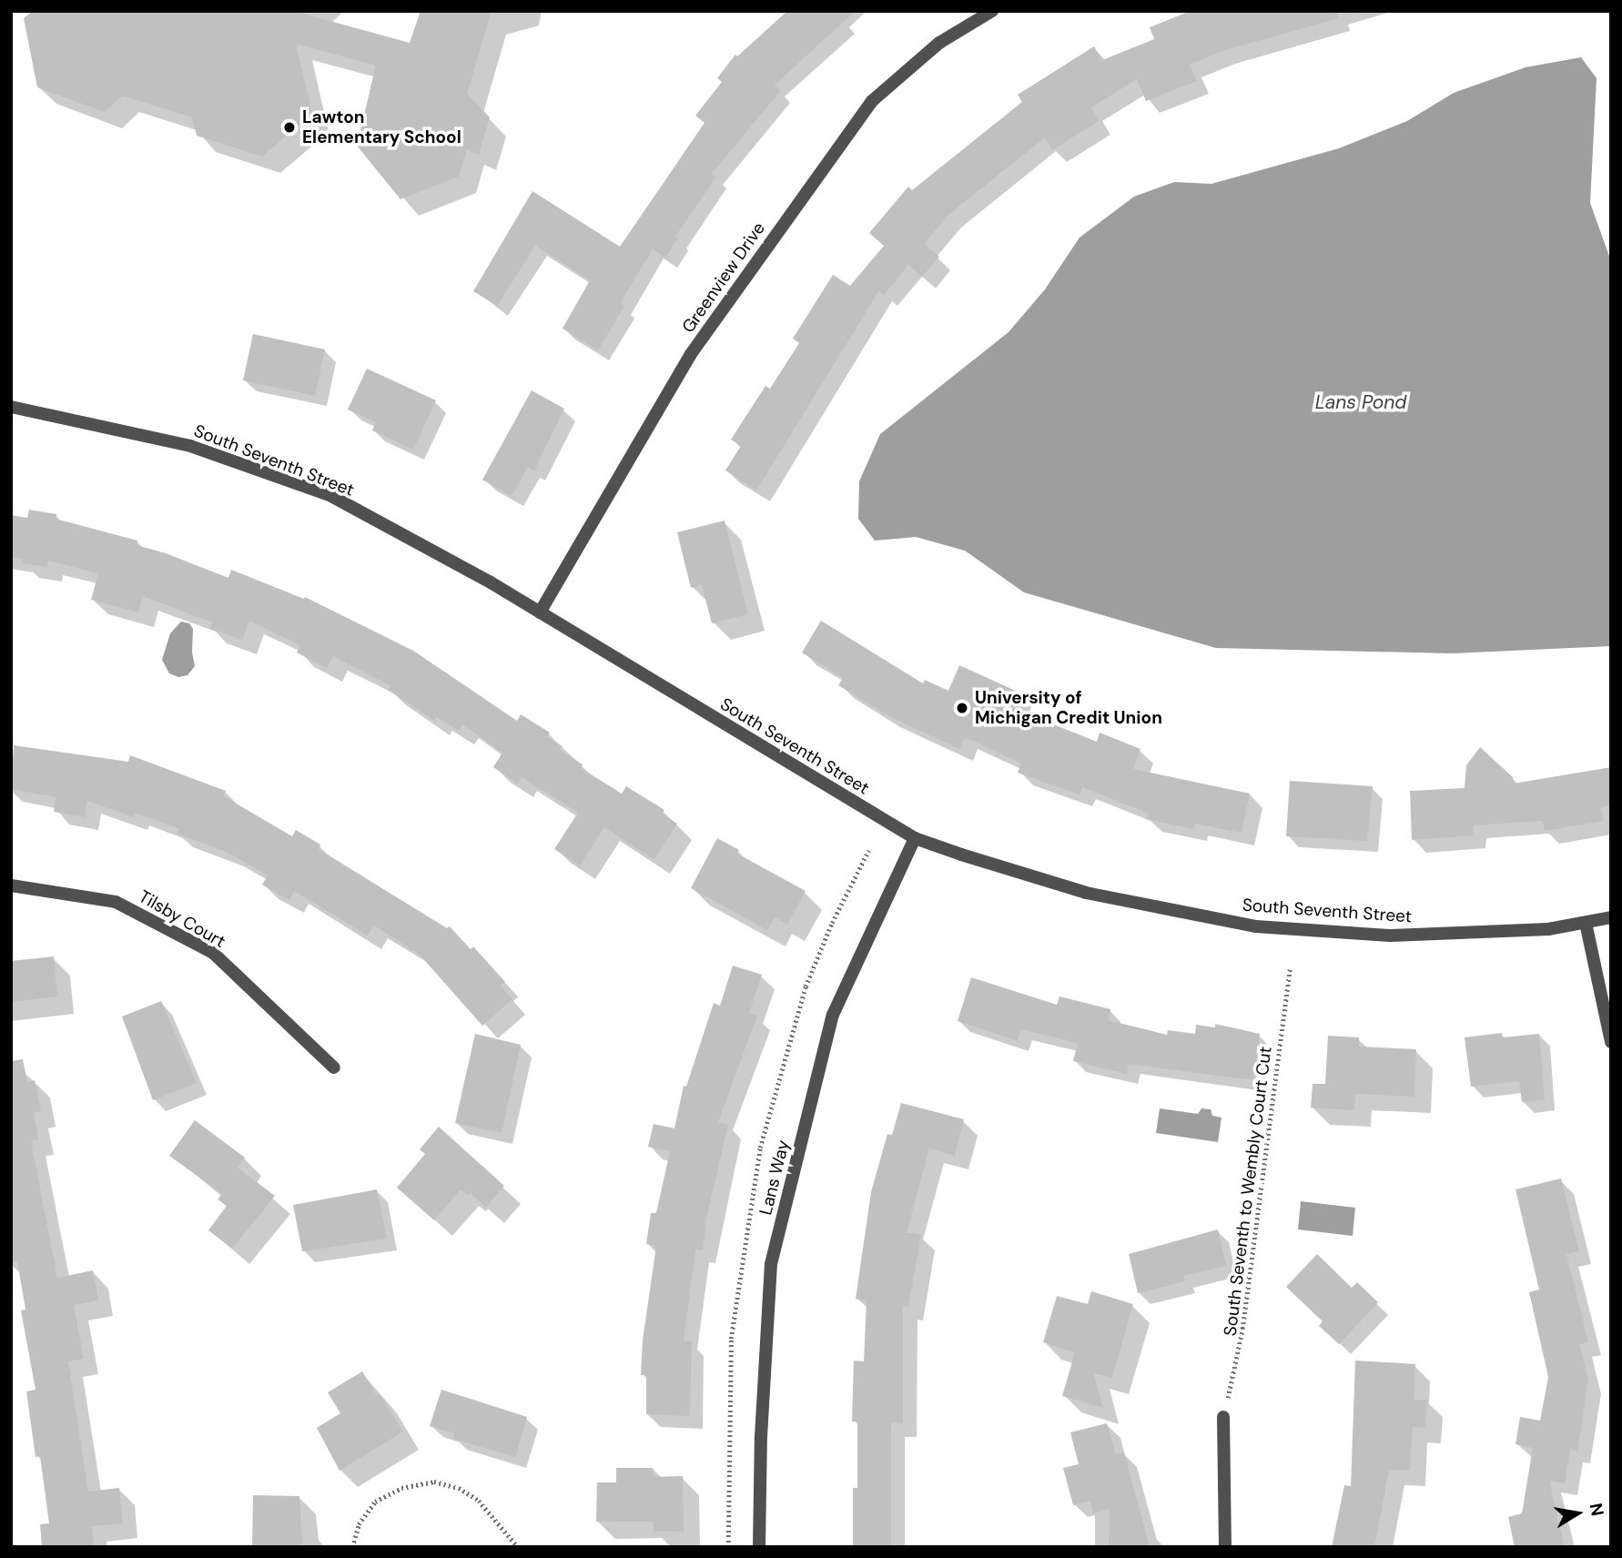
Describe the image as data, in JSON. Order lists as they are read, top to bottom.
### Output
{
  "streets": {
    "street": [
      "Greenview Drive",
      "South Seventh Street",
      "Tilsby Court",
      "Lans Way"
    ],
    "path": ["South Seventh to Wembly Court Cut"]
  },
  "crossings": [
    ["Greenview Drive", "South Seventh Street"],
    ["South Seventh Street", "Lans Way"]
  ],
  "water": ["Lans Pond"],
  "places": ["Lawton Elementary School", "University of Michigan Credit Union"],
  "north": "right"
}
